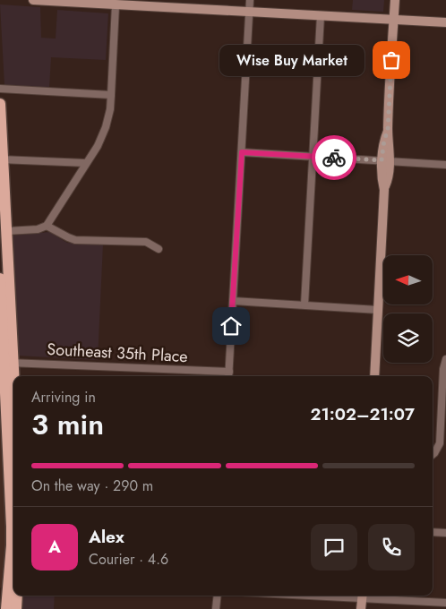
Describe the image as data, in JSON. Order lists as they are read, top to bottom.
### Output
{
  "streets": {
    "street": ["Southeast 35th Place"]
  },
  "places": ["Wise Buy Market"],
  "north": "left",
  "page": {
    "bubble": "Wise Buy Market",
    "heading": ["3 min", "Arriving in", "21:02–21:07"],
    "panel": ["Alex", "Courier · 4.6"],
    "bar": "On the way · 290 m",
    "round": "A"
  }
}
